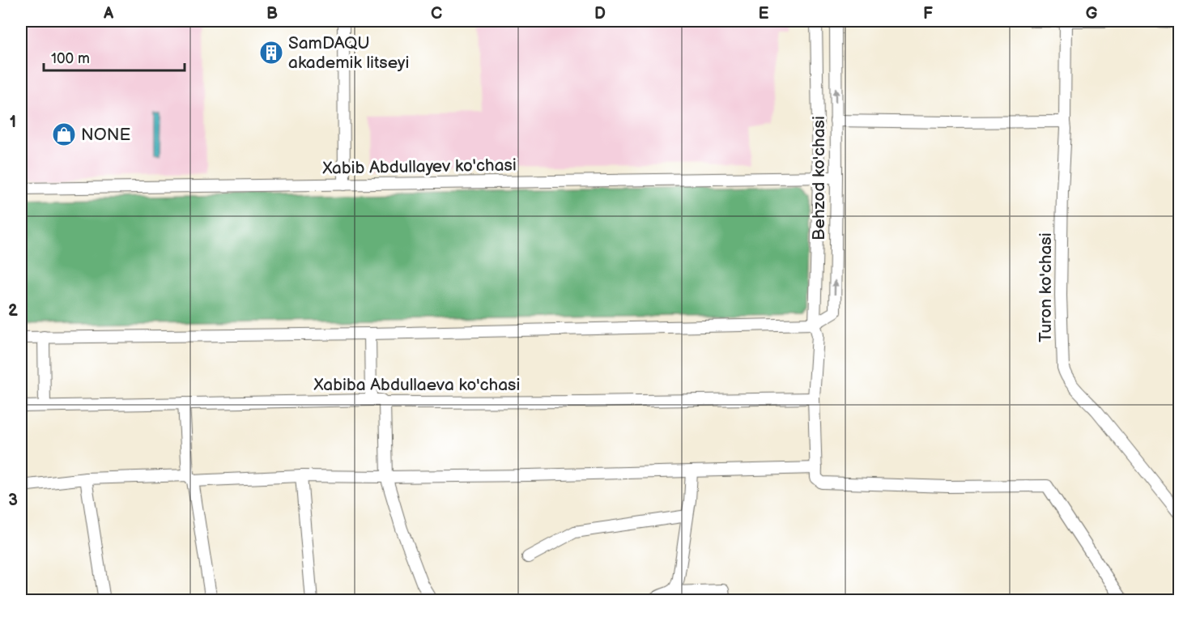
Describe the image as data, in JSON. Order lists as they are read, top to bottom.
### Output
{
  "streets": {
    "street": [
      "Xabib Abdullayev ko'chasi",
      "Behzod ko'chasi",
      "Turon ko'chasi",
      "Xabiba Abdullaeva ko'chasi"
    ]
  },
  "crossings": [
    ["Xabib Abdullayev ko'chasi", "Behzod ko'chasi"]
  ],
  "places": {
    "building": ["SamDAQU akademik litseyi"],
    "shop": ["NONE"]
  },
  "scale_bar": "100 m",
  "grid": {
    "columns": [
      "A",
      "B",
      "C",
      "D",
      "E",
      "F",
      "G"
    ],
    "rows": ["1", "2", "3"]
  }
}
